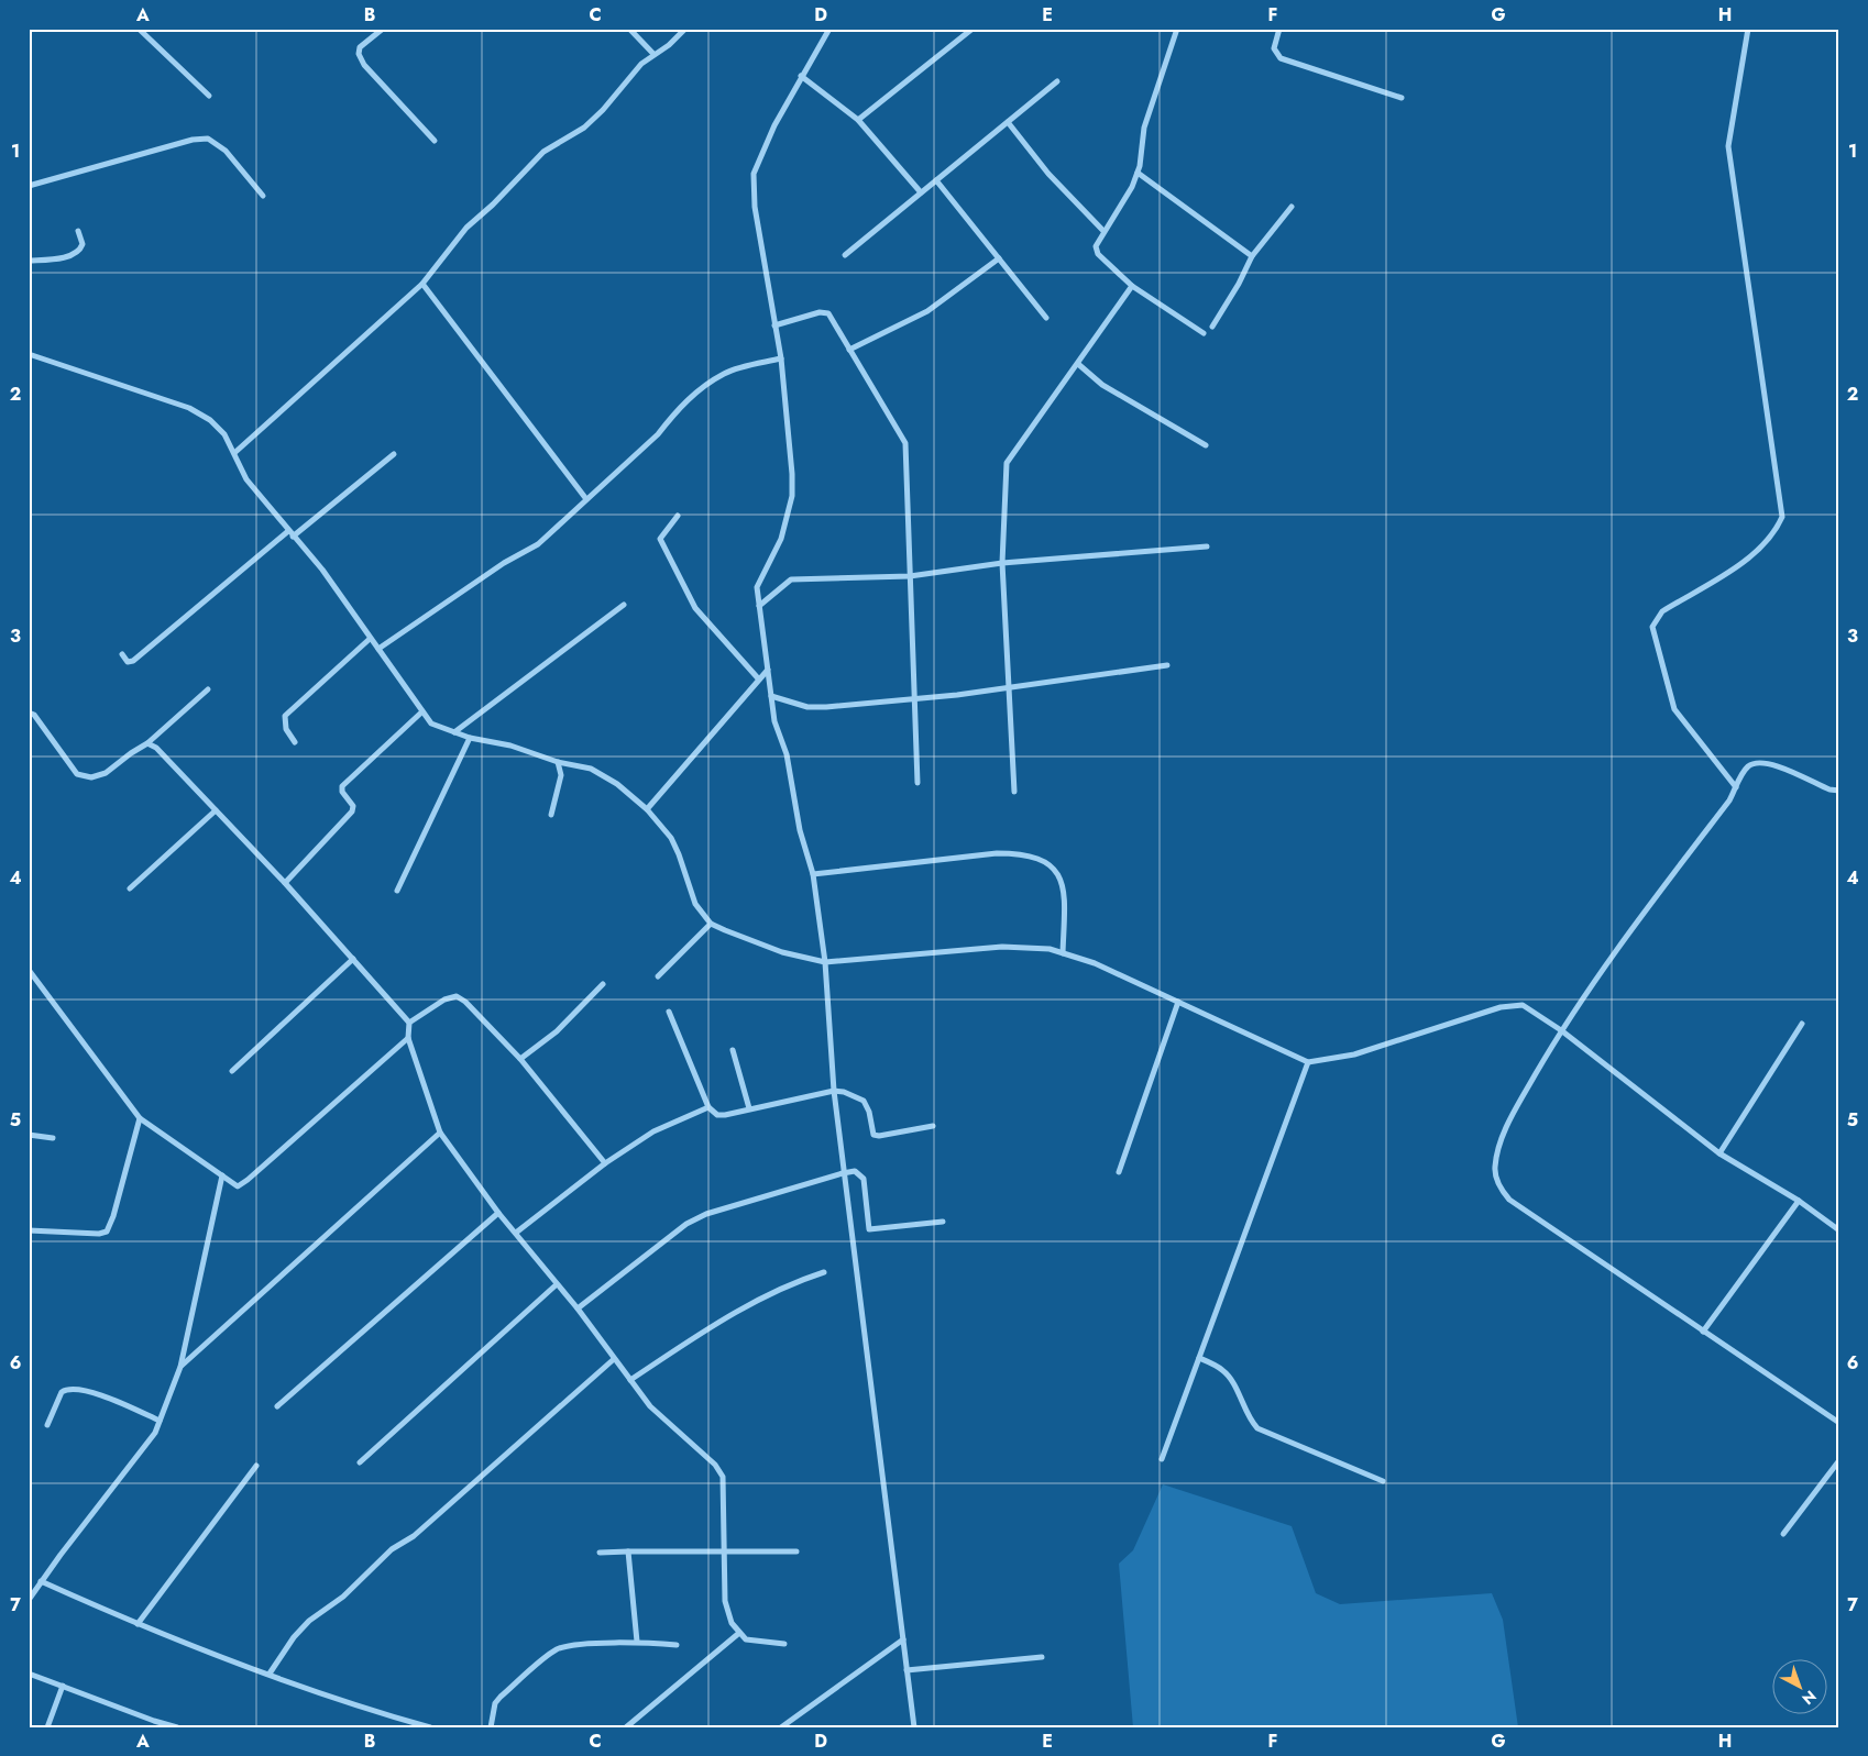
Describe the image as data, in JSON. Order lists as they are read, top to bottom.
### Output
{
  "north": "bottom right",
  "grid": {
    "columns": [
      "A",
      "B",
      "C",
      "D",
      "E",
      "F",
      "G",
      "H"
    ],
    "rows": [
      "1",
      "2",
      "3",
      "4",
      "5",
      "6",
      "7"
    ]
  }
}
